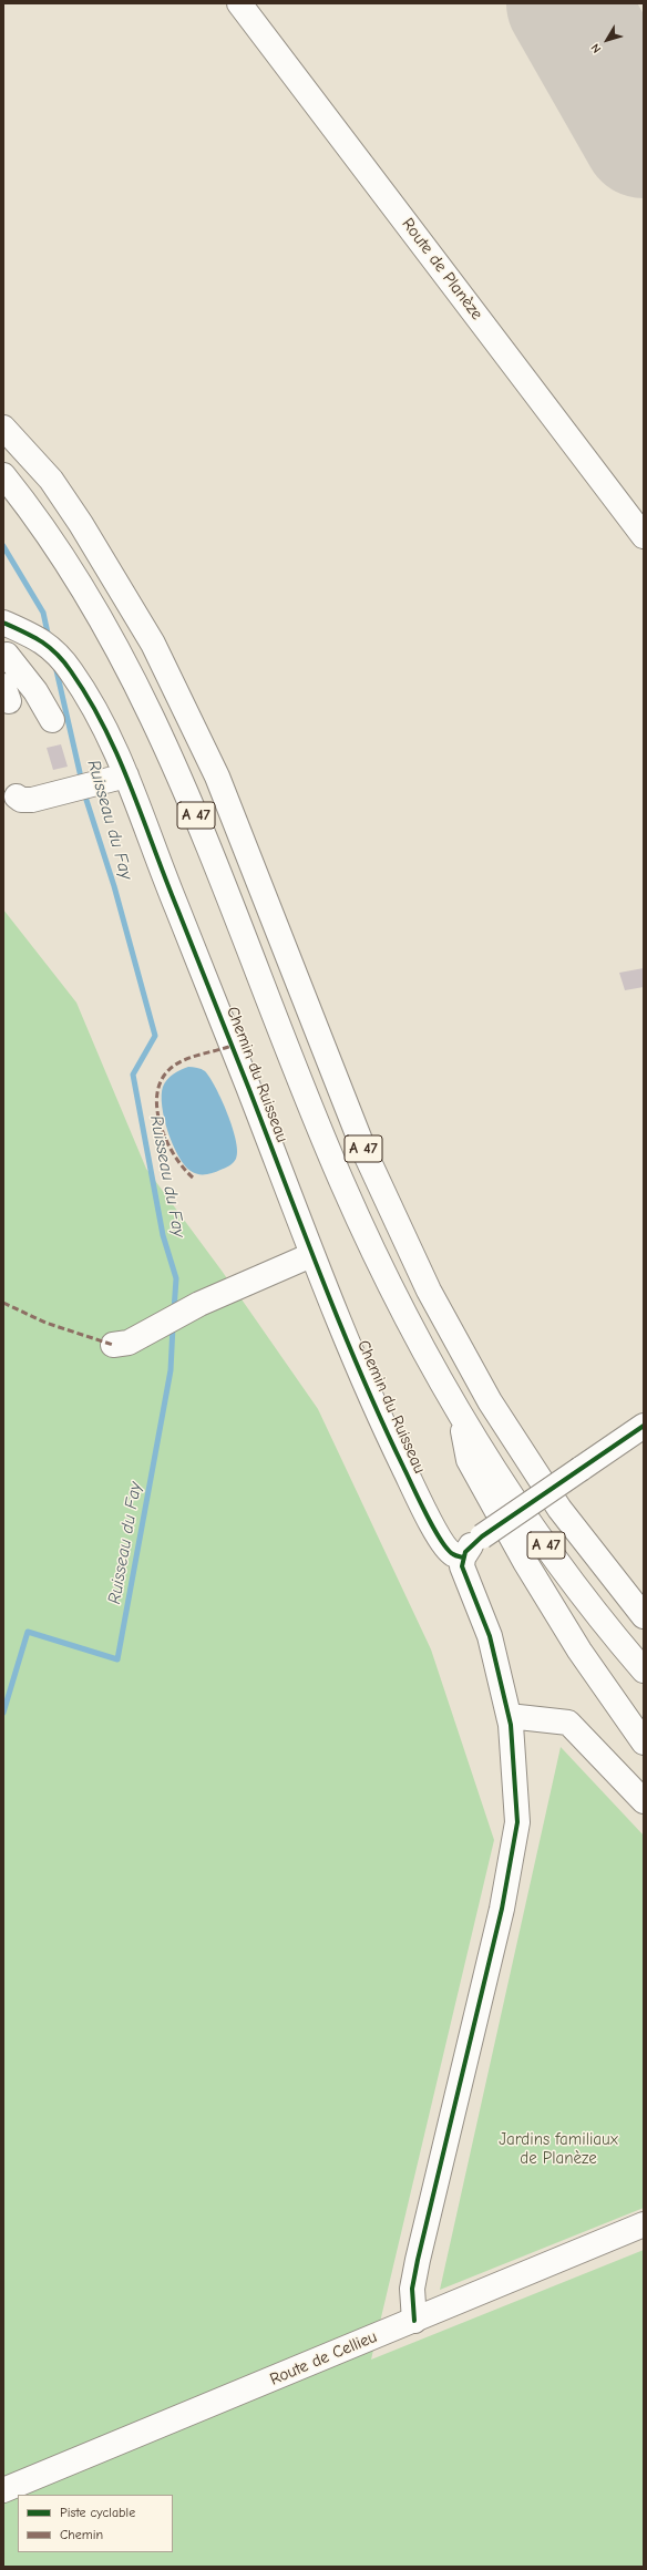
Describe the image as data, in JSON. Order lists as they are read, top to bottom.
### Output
{
  "streets": {
    "main road": [
      "Route de Planèze",
      "A 47",
      "Chemin du Ruisseau",
      "Route de Cellieu"
    ]
  },
  "water": ["Ruisseau du Fay"],
  "parks": ["Jardins familiaux de Planèze"],
  "legend": ["Piste cyclable", "Chemin"],
  "north": "bottom left"
}
